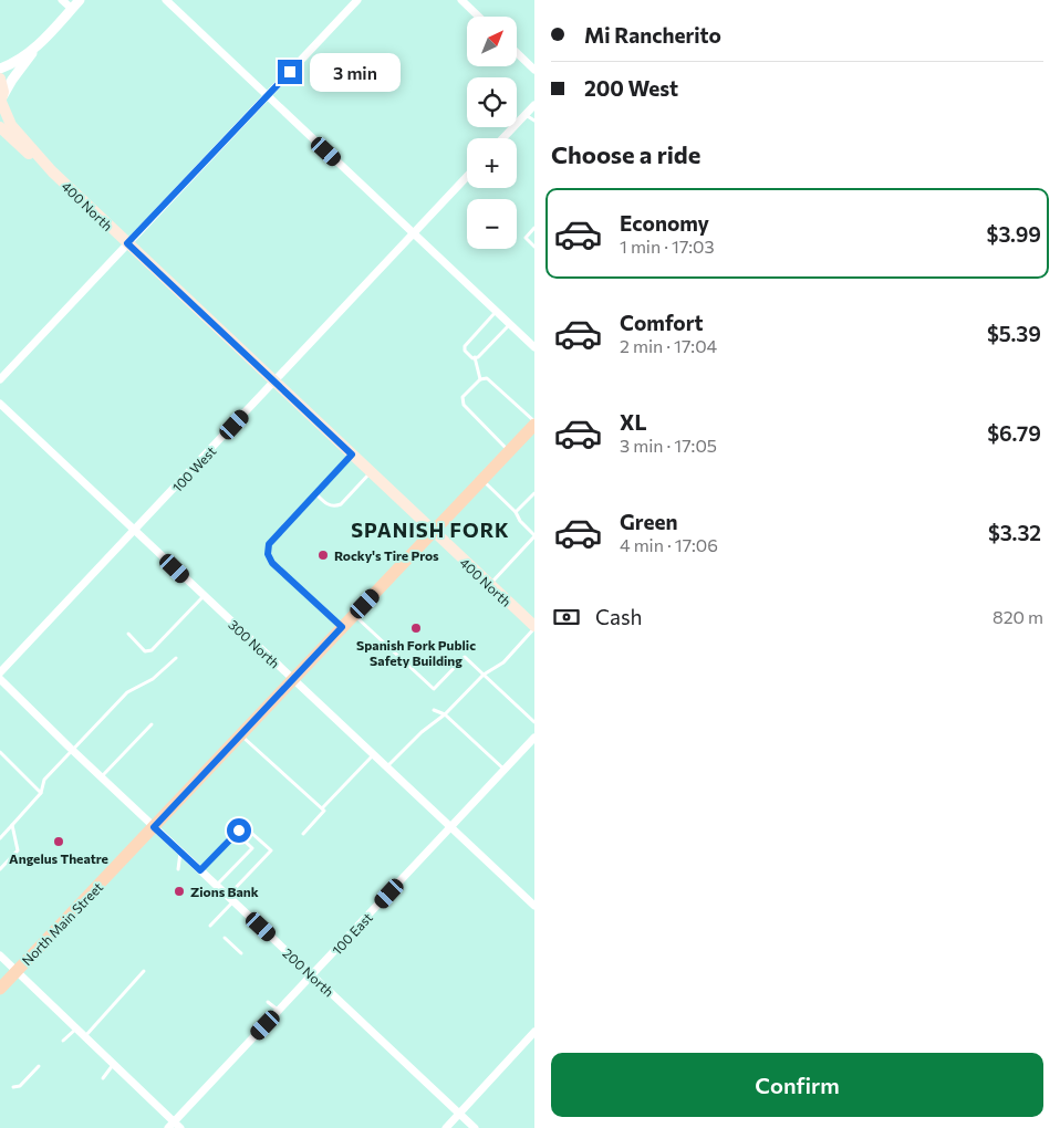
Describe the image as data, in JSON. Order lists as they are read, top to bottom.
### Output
{
  "streets": {
    "main road": ["400 North", "North Main Street"],
    "street": [
      "100 West",
      "300 North",
      "100 East",
      "200 North"
    ]
  },
  "crossings": [
    ["400 North", "100 West"],
    ["400 North", "North Main Street"],
    ["100 West", "300 North"],
    ["300 North", "North Main Street"],
    ["300 North", "100 East"],
    ["North Main Street", "200 North"],
    ["100 East", "200 North"]
  ],
  "districts": ["SPANISH FORK"],
  "places": [
    "Rocky's Tire Pros",
    "Spanish Fork Public Safety Building",
    "Angelus Theatre",
    "Zions Bank"
  ],
  "north": "top right",
  "page": {
    "banner": ["Mi Rancherito", "200 West"],
    "map_buttons": ["+", "−"],
    "bubble": "3 min",
    "heading": "Choose a ride",
    "list": [
      {
        "name": "Economy",
        "note": "1 min · 17:03",
        "value": "$3.99"
      },
      {
        "name": "Comfort",
        "note": "2 min · 17:04",
        "value": "$5.39"
      },
      {
        "name": "XL",
        "note": "3 min · 17:05",
        "value": "$6.79"
      },
      {
        "name": "Green",
        "note": "4 min · 17:06",
        "value": "$3.32"
      }
    ],
    "pay": ["Cash", "820 m"],
    "buttons": "Confirm"
  }
}
